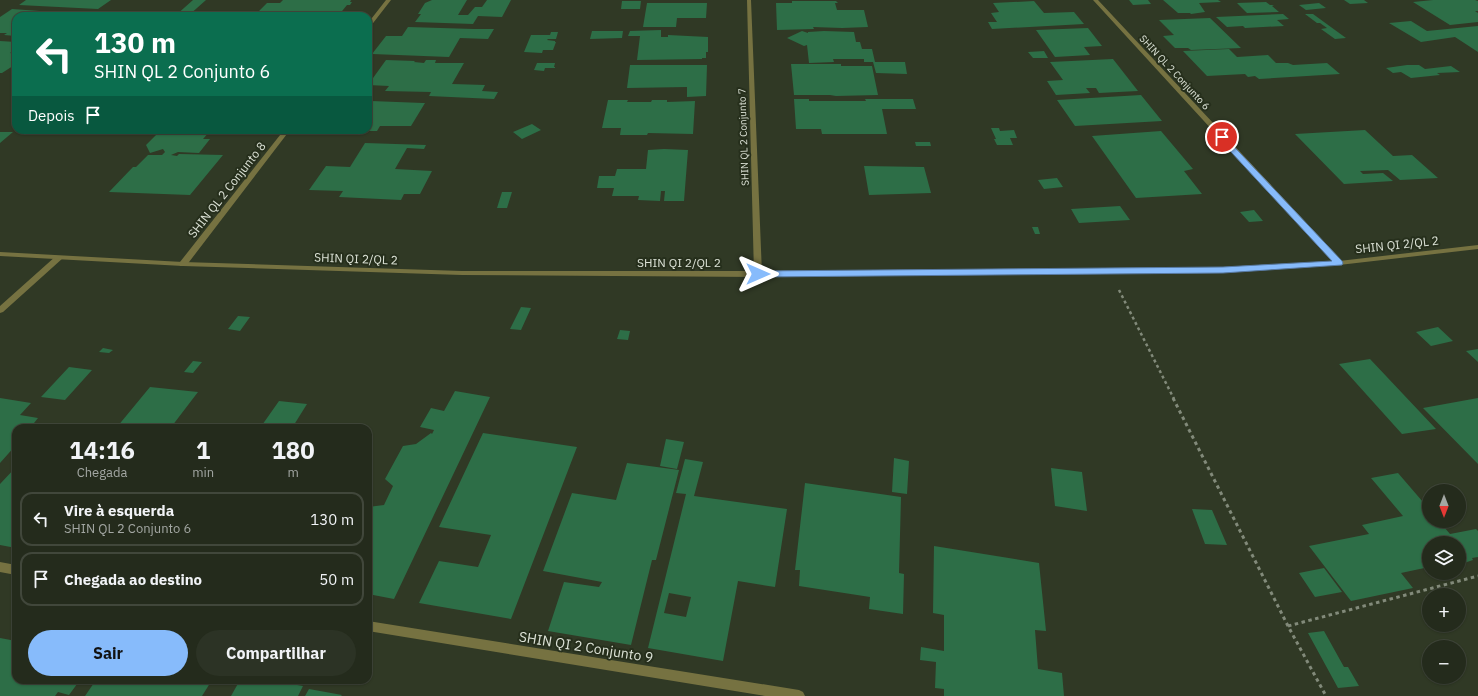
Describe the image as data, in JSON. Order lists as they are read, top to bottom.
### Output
{
  "streets": {
    "street": [
      "SHIN QL 2 Conjunto 6",
      "SHIN QL 2 Conjunto 7",
      "SHIN QL 2 Conjunto 8",
      "SHIN QI 2/QL 2",
      "SHIN QI 2 Conjunto 9"
    ]
  },
  "crossings": [
    ["SHIN QL 2 Conjunto 6", "SHIN QI 2/QL 2"],
    ["SHIN QL 2 Conjunto 7", "SHIN QI 2/QL 2"],
    ["SHIN QL 2 Conjunto 8", "SHIN QI 2/QL 2"]
  ],
  "north": "bottom",
  "page": {
    "turn": ["130 m", "SHIN QL 2 Conjunto 6"],
    "then": "Depois",
    "eta": [
      "14:16",
      "Chegada",
      "1",
      "min",
      "180",
      "m"
    ],
    "map_buttons": ["+", "−"],
    "list": [
      {
        "name": "Vire à esquerda",
        "note": "SHIN QL 2 Conjunto 6",
        "value": "130 m"
      },
      {
        "name": "Chegada ao destino",
        "value": "50 m"
      }
    ],
    "buttons": ["Sair", "Compartilhar"]
  }
}
